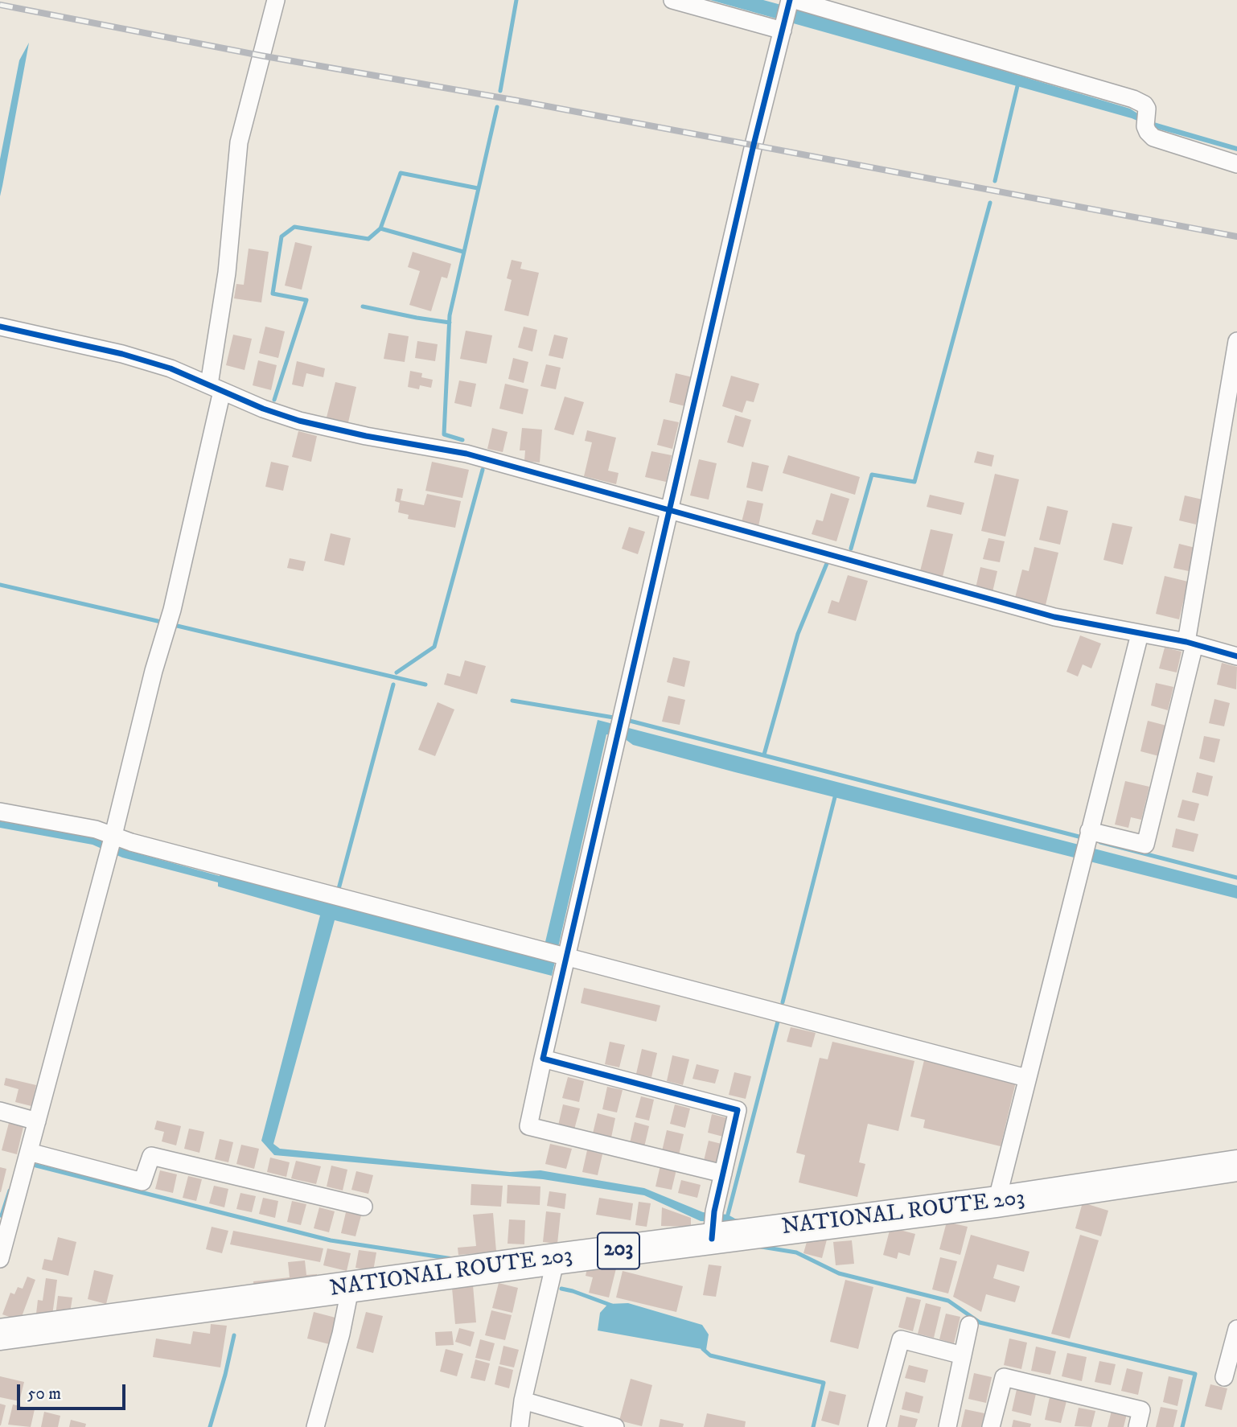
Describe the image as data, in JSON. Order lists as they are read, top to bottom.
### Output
{
  "streets": {
    "highway": ["NATIONAL ROUTE 203", "203"]
  },
  "scale_bar": "50 m"
}
